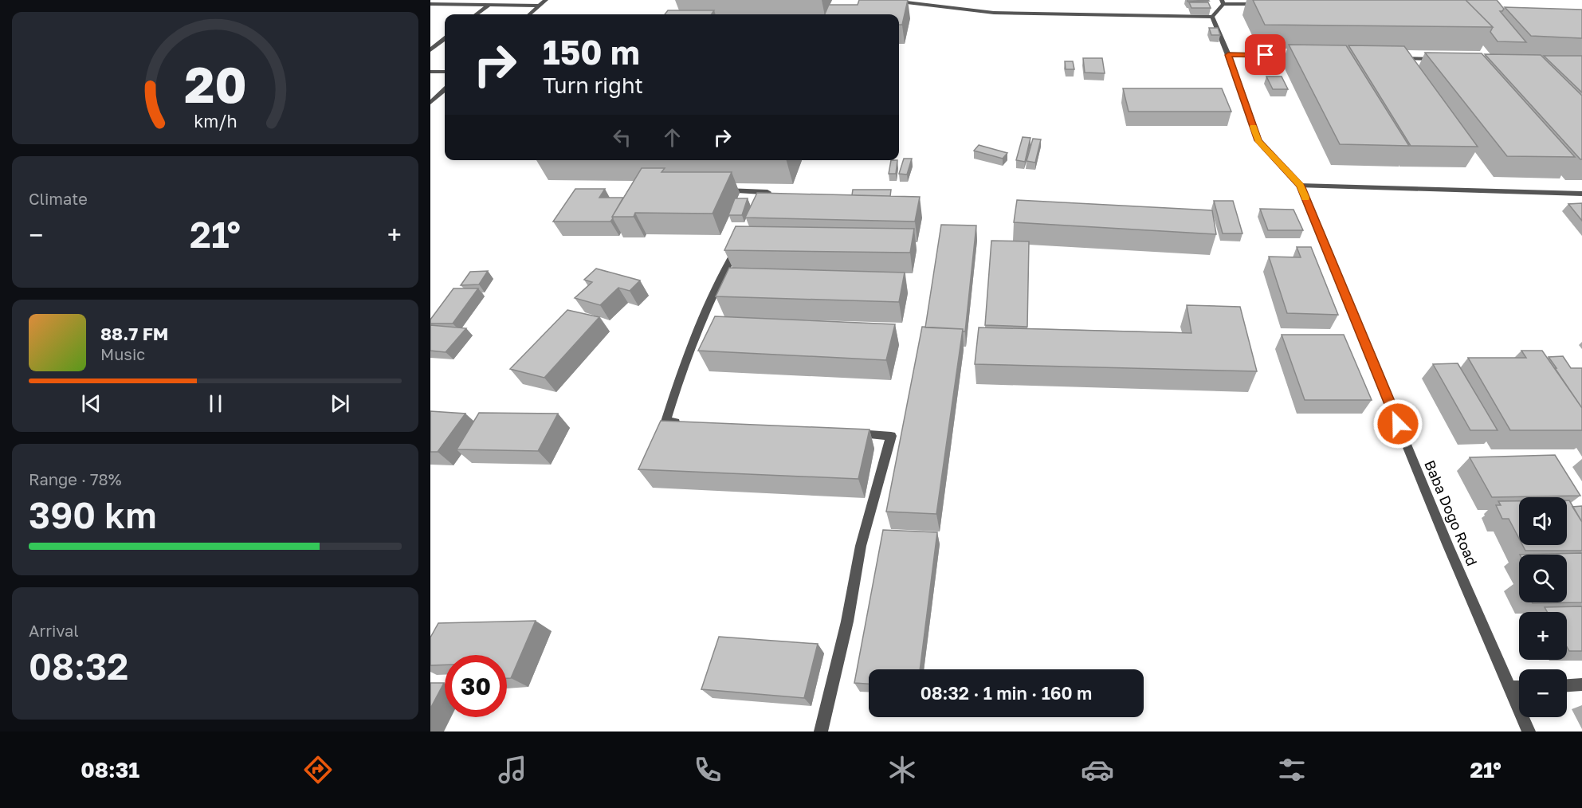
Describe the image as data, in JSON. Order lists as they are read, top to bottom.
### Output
{
  "streets": {
    "street": ["Baba Dogo Road"]
  },
  "page": {
    "turn": ["150 m", "Turn right"],
    "tile": [
      "Climate",
      ["Range · 78%", "390 km"],
      ["Arrival", "08:32"]
    ],
    "heat": ["−", "21°", "+"],
    "song": ["88.7 FM", "Music"],
    "map_buttons": ["+", "−"],
    "limit": "30",
    "trip": "08:32 · 1 min · 160 m",
    "tabs": ["08:31", "21°"],
    "gauge": ["20", "km/h"]
  }
}
